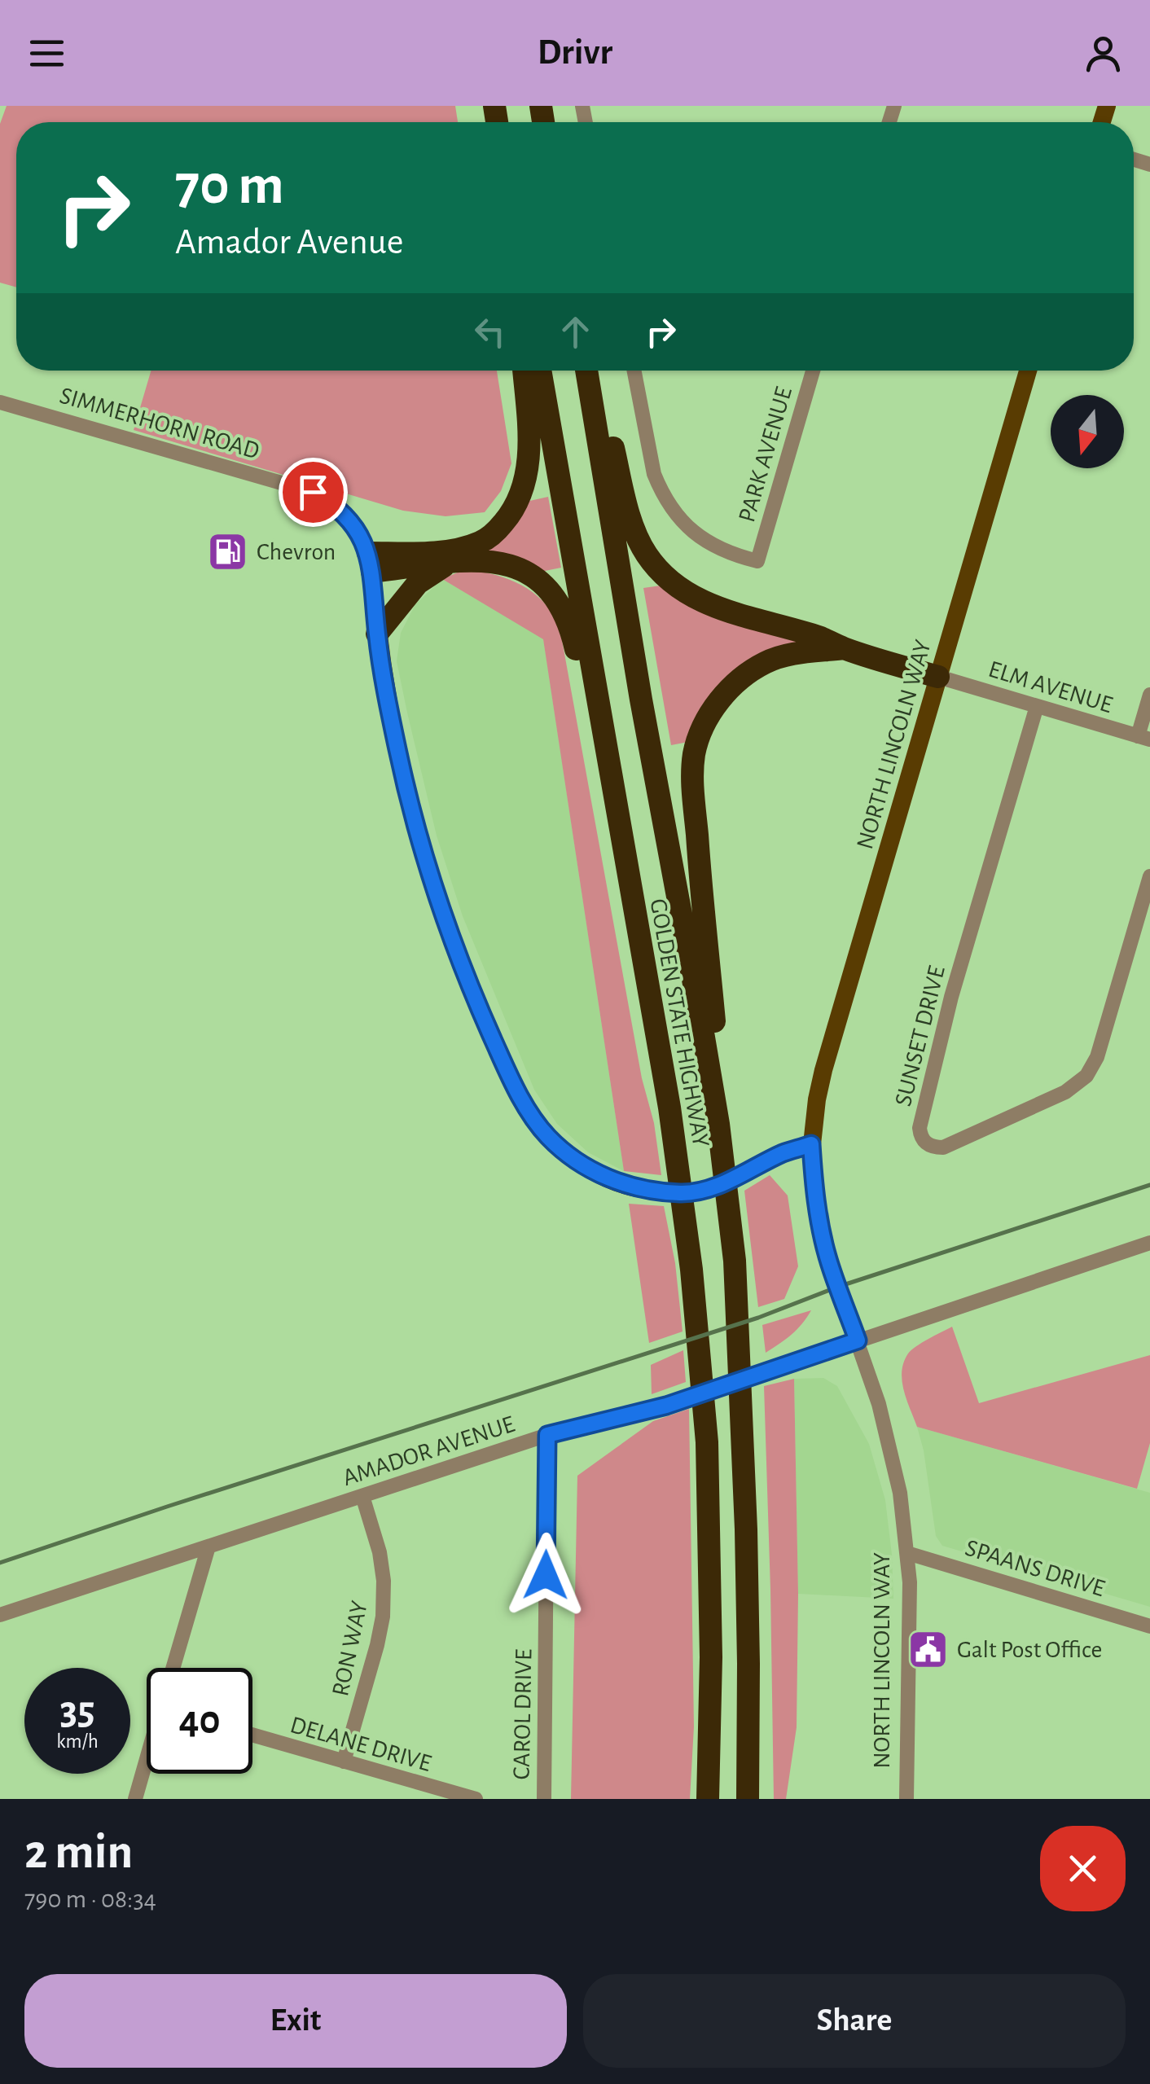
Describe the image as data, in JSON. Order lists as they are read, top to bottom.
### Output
{
  "streets": {
    "highway": ["GOLDEN STATE HIGHWAY"],
    "main road": ["SIMMERHORN ROAD", "NORTH LINCOLN WAY"],
    "street": [
      "PARK AVENUE",
      "ELM AVENUE",
      "SUNSET DRIVE",
      "AMADOR AVENUE",
      "SPAANS DRIVE",
      "RON WAY",
      "CAROL DRIVE",
      "DELANE DRIVE"
    ]
  },
  "crossings": [
    ["SIMMERHORN ROAD", "NORTH LINCOLN WAY"],
    ["ELM AVENUE", "NORTH LINCOLN WAY"],
    ["ELM AVENUE", "SUNSET DRIVE"],
    ["NORTH LINCOLN WAY", "AMADOR AVENUE"],
    ["NORTH LINCOLN WAY", "SPAANS DRIVE"],
    ["AMADOR AVENUE", "RON WAY"],
    ["AMADOR AVENUE", "CAROL DRIVE"],
    ["RON WAY", "DELANE DRIVE"]
  ],
  "places": {
    "fuel station": ["Chevron"],
    "public building": ["Galt Post Office"]
  },
  "north": "bottom",
  "page": {
    "header": "Drivr",
    "turn": ["70 m", "Amador Avenue"],
    "speed": "35 km/h",
    "limit": "40",
    "heading": ["2 min", "790 m · 08:34"],
    "buttons": ["Exit", "Share"]
  }
}
